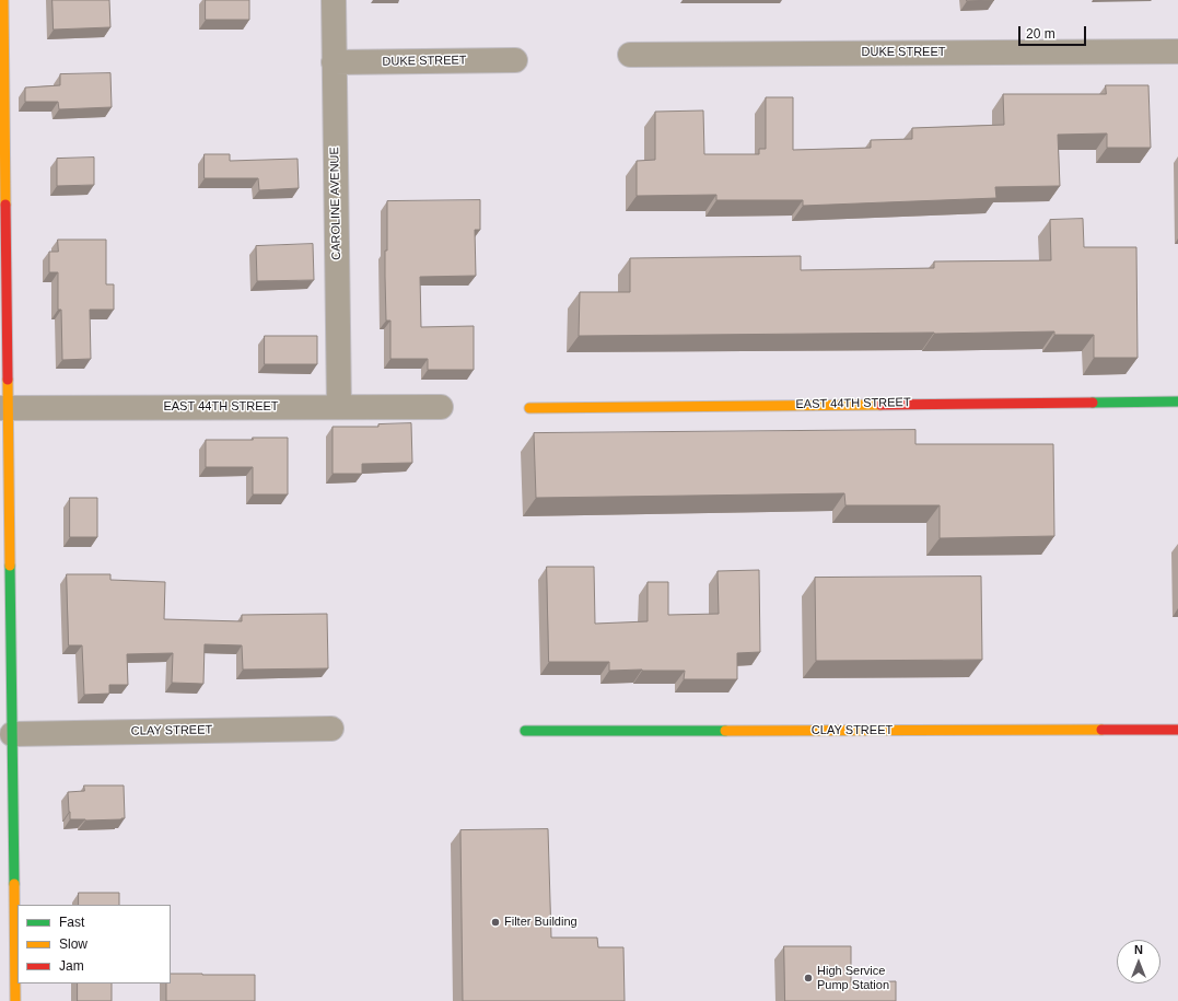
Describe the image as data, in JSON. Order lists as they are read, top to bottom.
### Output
{
  "streets": {
    "street": [
      "DUKE STREET",
      "CAROLINE AVENUE",
      "EAST 44TH STREET",
      "CLAY STREET"
    ]
  },
  "crossings": [
    ["DUKE STREET", "CAROLINE AVENUE"],
    ["CAROLINE AVENUE", "EAST 44TH STREET"]
  ],
  "places": ["Filter Building", "High Service Pump Station"],
  "legend": ["Fast", "Slow", "Jam"],
  "scale_bar": "20 m",
  "north": "top"
}
